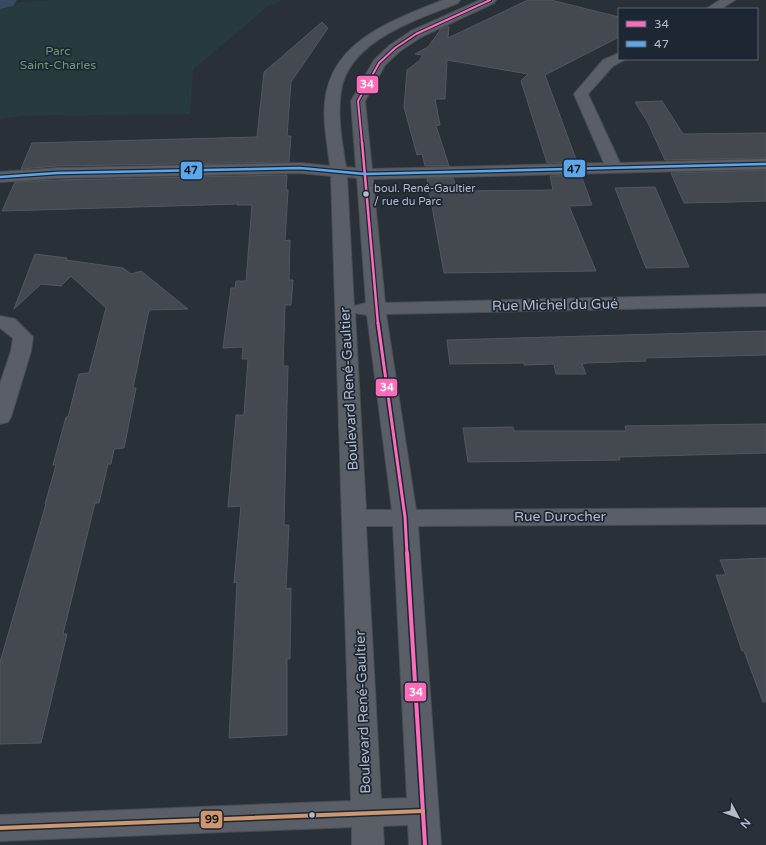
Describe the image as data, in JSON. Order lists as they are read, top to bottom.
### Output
{
  "streets": {
    "street": ["Rue Michel du Gué", "Boulevard René-Gaultier", "Rue Durocher"]
  },
  "crossings": [
    ["Rue Michel du Gué", "Boulevard René-Gaultier"],
    ["Boulevard René-Gaultier", "Rue Durocher"]
  ],
  "parks": ["Parc Saint-Charles"],
  "places": ["boul. René-Gaultier / rue du Parc"],
  "lines": ["transit line 34", "transit line 47", "transit line 99"],
  "legend": ["34", "47"],
  "north": "bottom right"
}
